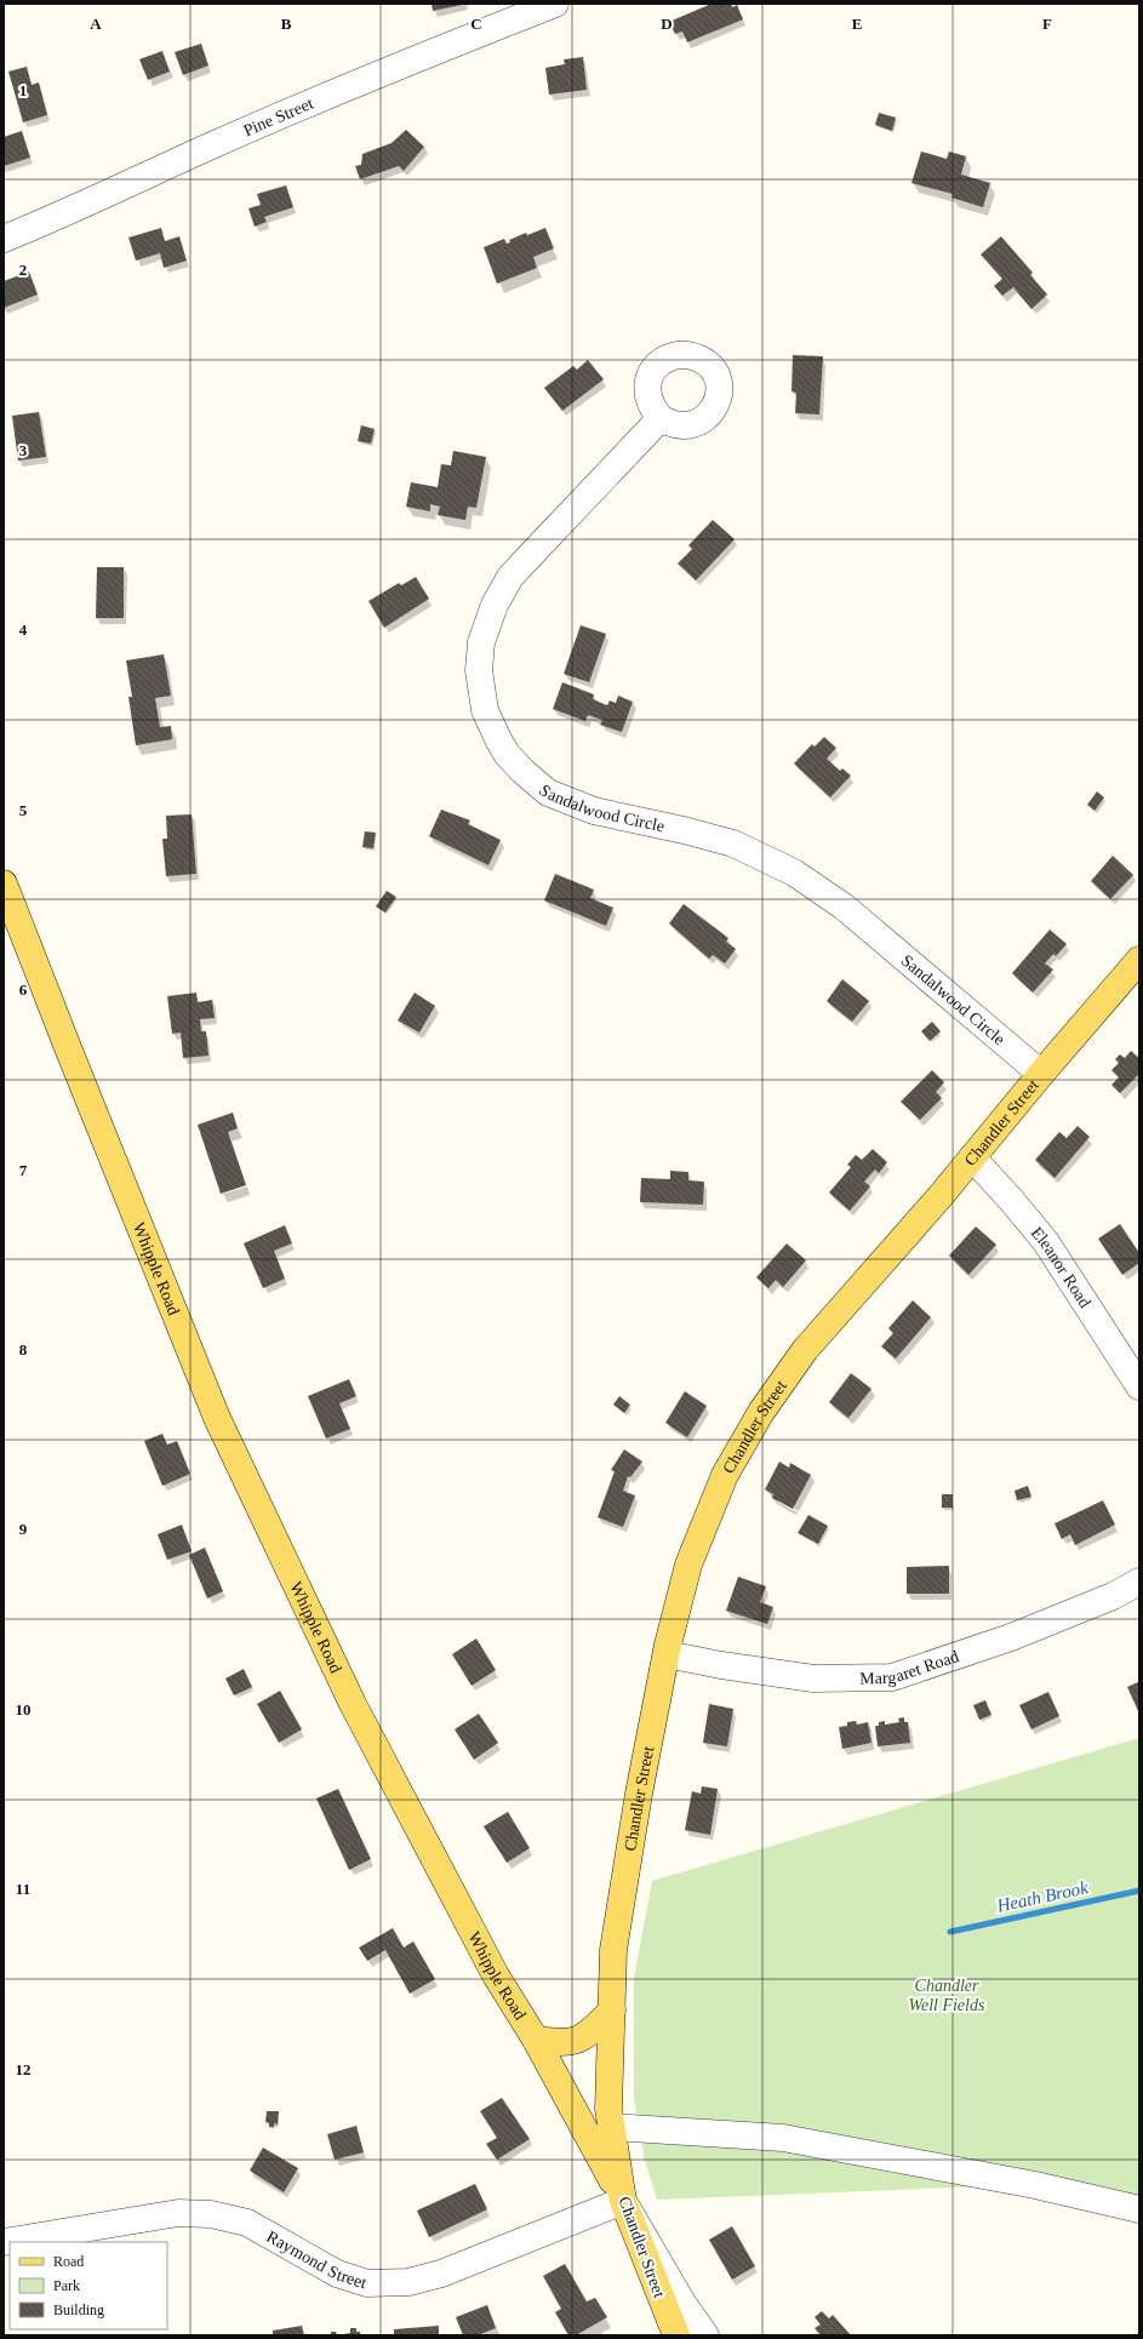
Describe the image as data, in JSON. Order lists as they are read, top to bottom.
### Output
{
  "streets": {
    "main road": ["Chandler Street", "Whipple Road"],
    "street": [
      "Pine Street",
      "Sandalwood Circle",
      "Eleanor Road",
      "Margaret Road",
      "Raymond Street"
    ]
  },
  "crossings": [
    ["Sandalwood Circle", "Chandler Street"],
    ["Chandler Street", "Eleanor Road"],
    ["Chandler Street", "Whipple Road"],
    ["Chandler Street", "Margaret Road"],
    ["Chandler Street", "Raymond Street"],
    ["Whipple Road", "Raymond Street"]
  ],
  "water": ["Heath Brook"],
  "parks": ["Chandler Well Fields"],
  "legend": ["Road", "Park", "Building"],
  "grid": {
    "columns": [
      "A",
      "B",
      "C",
      "D",
      "E",
      "F"
    ],
    "rows": [
      "1",
      "2",
      "3",
      "4",
      "5",
      "6",
      "7",
      "8",
      "9",
      "10",
      "11",
      "12"
    ]
  }
}
